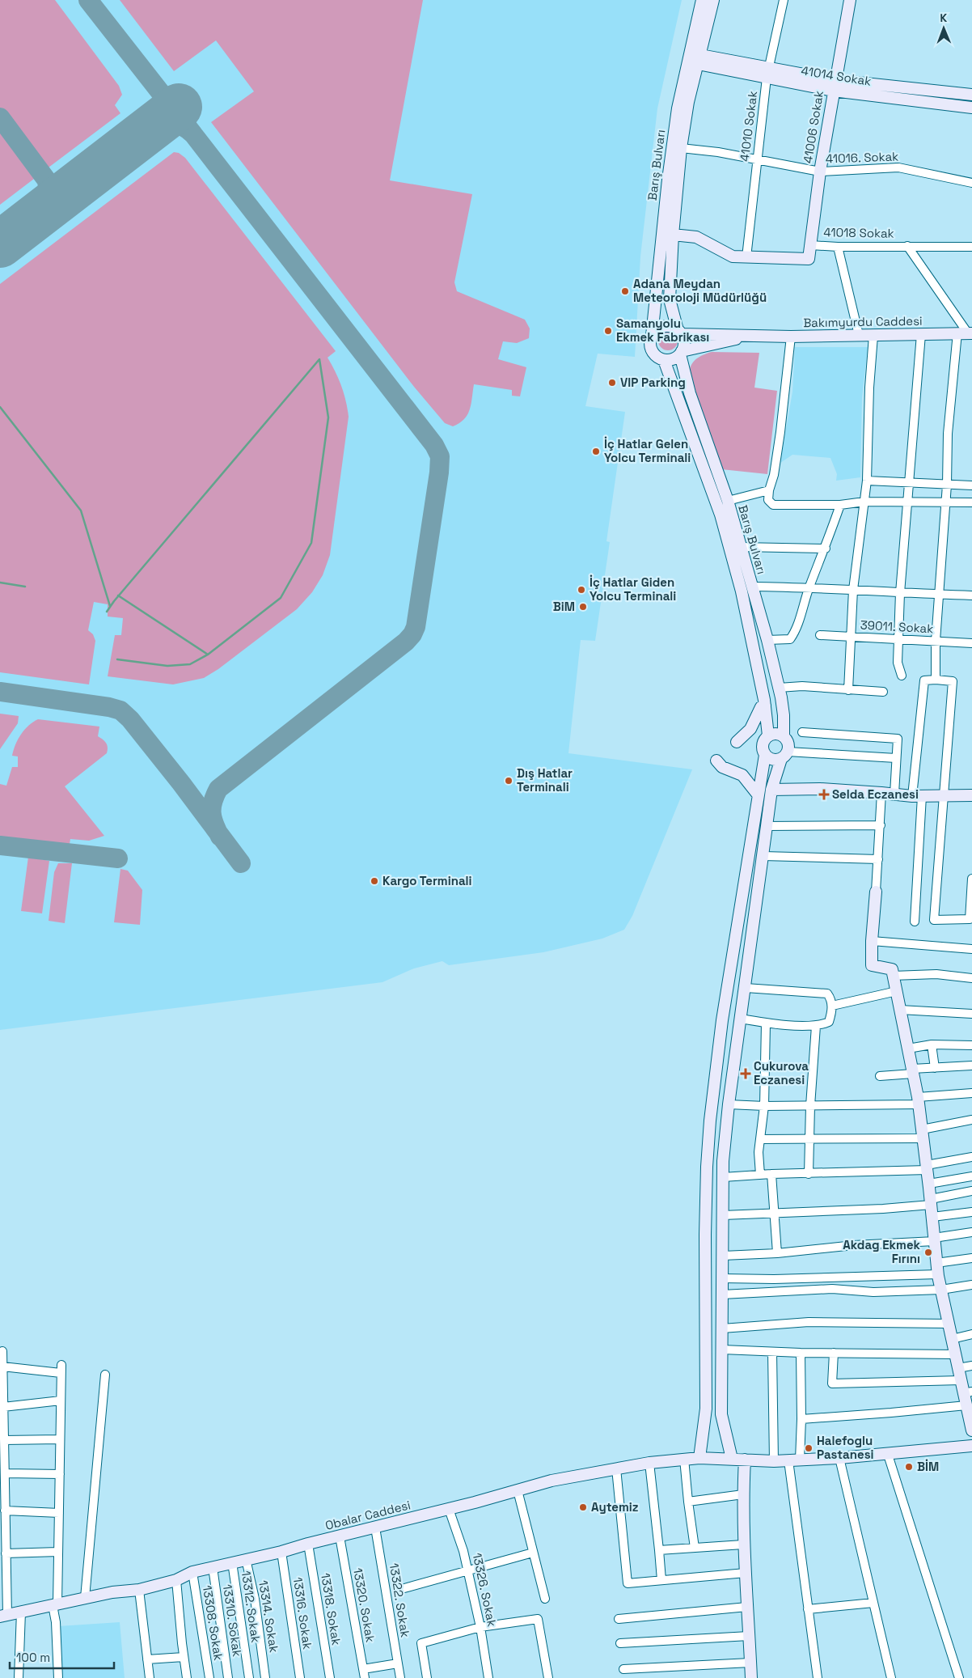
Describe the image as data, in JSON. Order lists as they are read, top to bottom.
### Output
{
  "streets": {
    "main road": [
      "41014 Sokak",
      "41006 Sokak",
      "Barış Bulvarı",
      "Bakımyurdu Caddesi",
      "Obalar Caddesi"
    ],
    "street": [
      "41010 Sokak",
      "41016. Sokak",
      "41018 Sokak",
      "39011. Sokak",
      "13326. Sokak",
      "13322. Sokak",
      "13320. Sokak",
      "13312. Sokak",
      "13318. Sokak",
      "13316. Sokak",
      "13314. Sokak",
      "13310. Sokak",
      "13308. Sokak"
    ]
  },
  "crossings": [
    ["41014 Sokak", "41010 Sokak"],
    ["41014 Sokak", "41006 Sokak"],
    ["41014 Sokak", "Barış Bulvarı"],
    ["41010 Sokak", "41006 Sokak"],
    ["41010 Sokak", "41016. Sokak"],
    ["41006 Sokak", "41016. Sokak"],
    ["41006 Sokak", "41018 Sokak"],
    ["41016. Sokak", "Barış Bulvarı"],
    ["Barış Bulvarı", "Bakımyurdu Caddesi"],
    ["Obalar Caddesi", "13326. Sokak"],
    ["Obalar Caddesi", "13322. Sokak"],
    ["Obalar Caddesi", "13320. Sokak"],
    ["Obalar Caddesi", "13312. Sokak"],
    ["Obalar Caddesi", "13318. Sokak"],
    ["Obalar Caddesi", "13316. Sokak"],
    ["Obalar Caddesi", "13314. Sokak"],
    ["Obalar Caddesi", "13310. Sokak"],
    ["Obalar Caddesi", "13308. Sokak"]
  ],
  "places": {
    "other": [
      "Adana Meydan Meteoroloji Müdürlüğü",
      "Samanyolu Ekmek Fabrikası",
      "VIP Parking",
      "İç Hatlar Gelen Yolcu Terminali",
      "İç Hatlar Giden Yolcu Terminali",
      "BiM",
      "Dış Hatlar Terminali",
      "Kargo Terminali",
      "Akdag Ekmek Fırını",
      "Halefoglu Pastanesi",
      "BİM",
      "Aytemiz"
    ],
    "health": ["Selda Eczanesi", "Cukurova Eczanesi"]
  },
  "scale_bar": "100 m",
  "north": "top"
}
